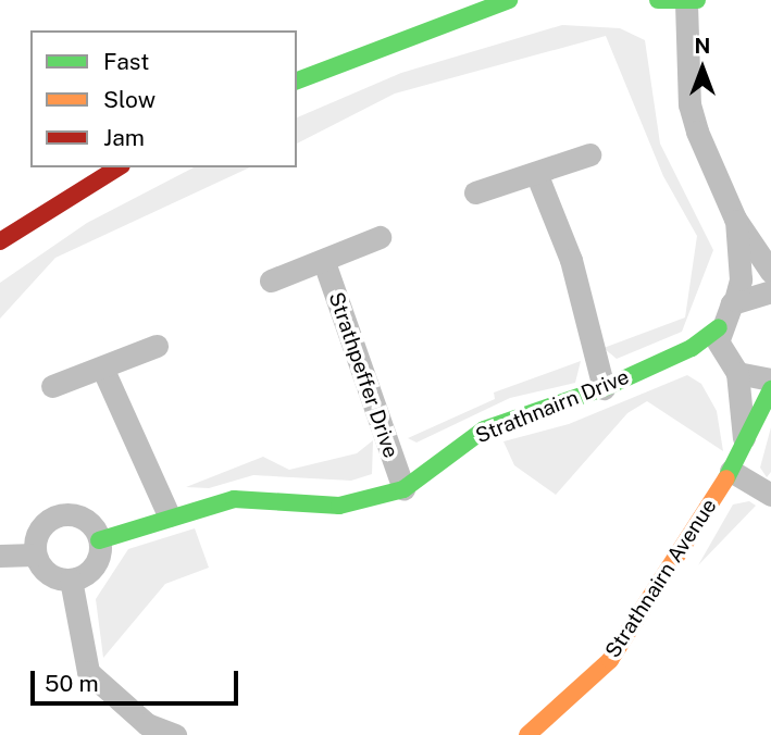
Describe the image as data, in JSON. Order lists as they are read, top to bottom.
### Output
{
  "streets": {
    "street": ["Strathpeffer Drive", "Strathnairn Drive", "Strathnairn Avenue"]
  },
  "crossings": [
    ["Strathpeffer Drive", "Strathnairn Drive"]
  ],
  "legend": ["Fast", "Slow", "Jam"],
  "scale_bar": "50 m",
  "north": "top"
}
